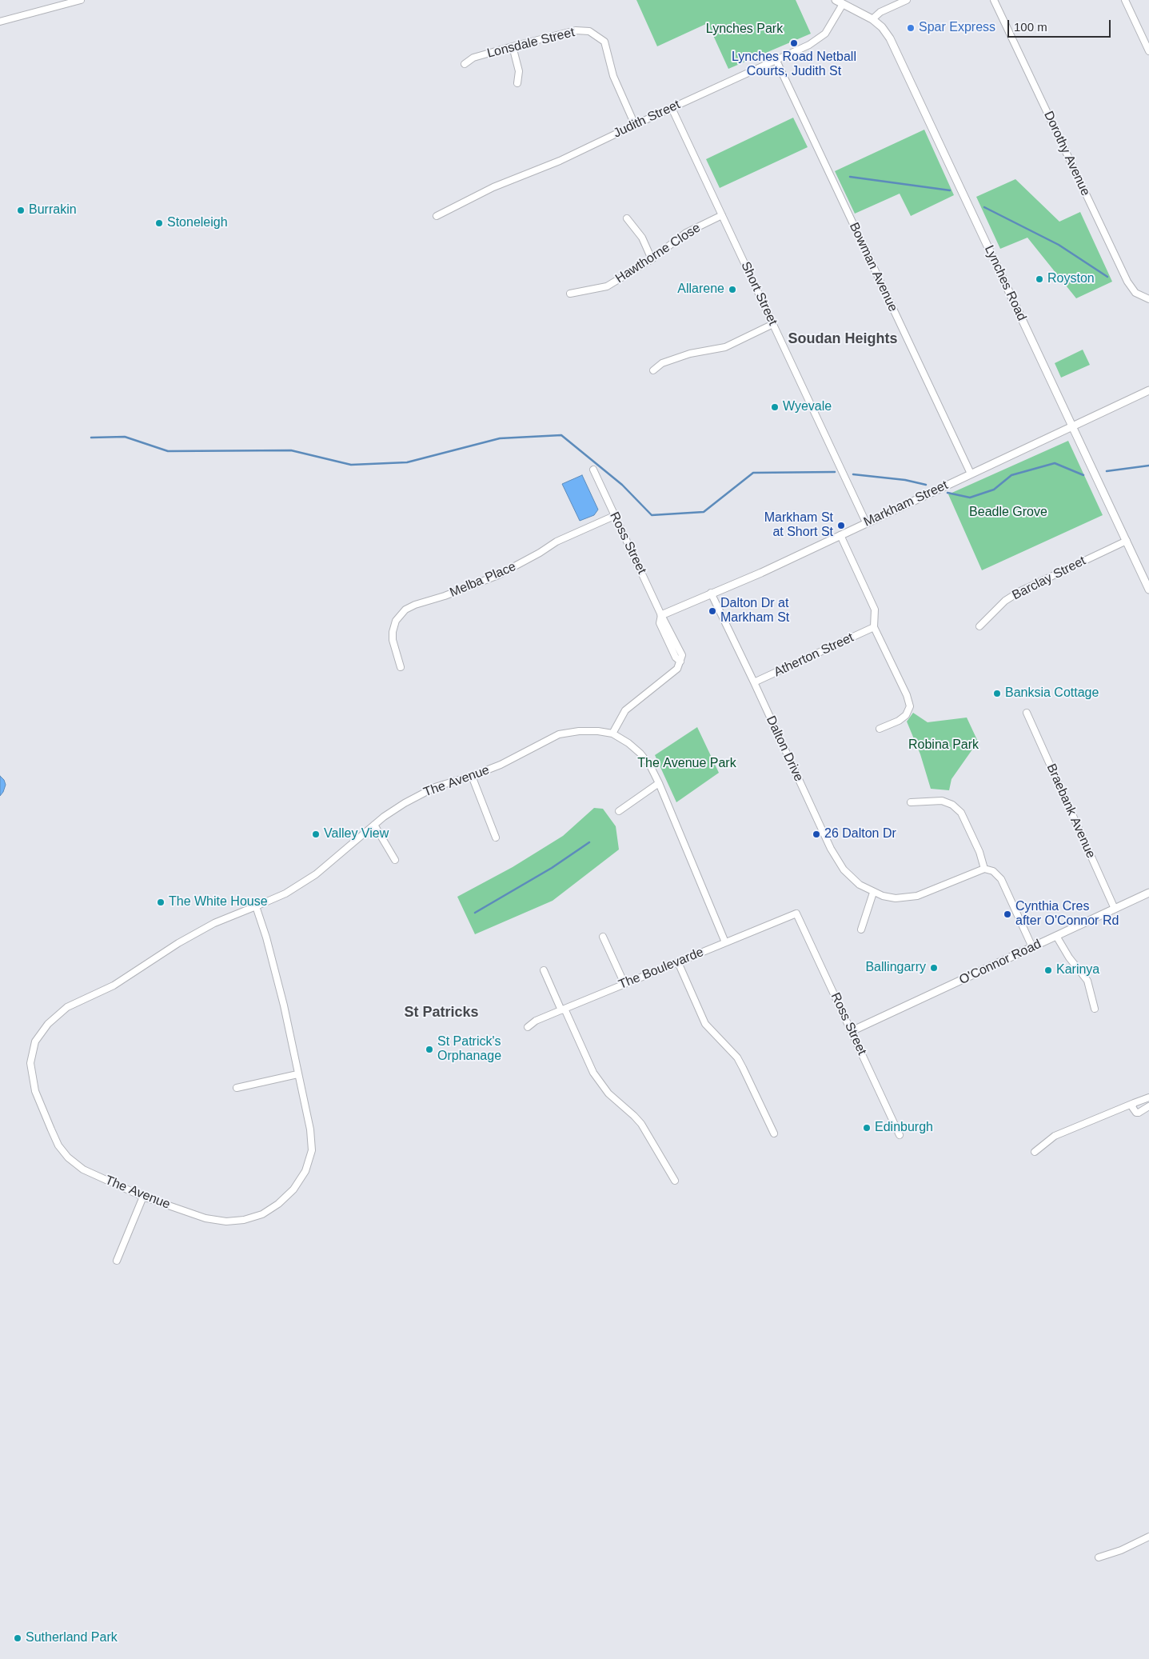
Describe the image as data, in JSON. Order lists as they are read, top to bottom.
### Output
{
  "streets": {
    "street": [
      "Lonsdale Street",
      "Judith Street",
      "Dorothy Avenue",
      "Hawthorne Close",
      "Bowman Avenue",
      "Lynches Road",
      "Short Street",
      "Markham Street",
      "Ross Street",
      "Barclay Street",
      "Melba Place",
      "Atherton Street",
      "Dalton Drive",
      "The Avenue",
      "Braebank Avenue",
      "O'Connor Road",
      "The Boulevarde"
    ]
  },
  "crossings": [
    ["Lonsdale Street", "Judith Street"],
    ["Judith Street", "Bowman Avenue"],
    ["Judith Street", "Lynches Road"],
    ["Judith Street", "Short Street"],
    ["Hawthorne Close", "Short Street"],
    ["Bowman Avenue", "Markham Street"],
    ["Lynches Road", "Markham Street"],
    ["Lynches Road", "Barclay Street"],
    ["Short Street", "Markham Street"],
    ["Markham Street", "Ross Street"],
    ["Markham Street", "Dalton Drive"],
    ["Ross Street", "Melba Place"],
    ["Ross Street", "The Avenue"],
    ["Ross Street", "O'Connor Road"],
    ["Ross Street", "The Boulevarde"],
    ["Atherton Street", "Dalton Drive"],
    ["The Avenue", "The Boulevarde"],
    ["Braebank Avenue", "O'Connor Road"]
  ],
  "districts": ["Soudan Heights", "St Patricks"],
  "parks": [
    "Lynches Park",
    "Beadle Grove",
    "Robina Park",
    "The Avenue Park"
  ],
  "places": [
    "Spar Express",
    "Lynches Road Netball Courts, Judith St",
    "Burrakin",
    "Stoneleigh",
    "Royston",
    "Allarene",
    "Wyevale",
    "Markham St at Short St",
    "Dalton Dr at Markham St",
    "Banksia Cottage",
    "Valley View",
    "26 Dalton Dr",
    "The White House",
    "Cynthia Cres after O'Connor Rd",
    "Ballingarry",
    "Karinya",
    "St Patrick's Orphanage",
    "Edinburgh",
    "Sutherland Park"
  ],
  "scale_bar": "100 m"
}
